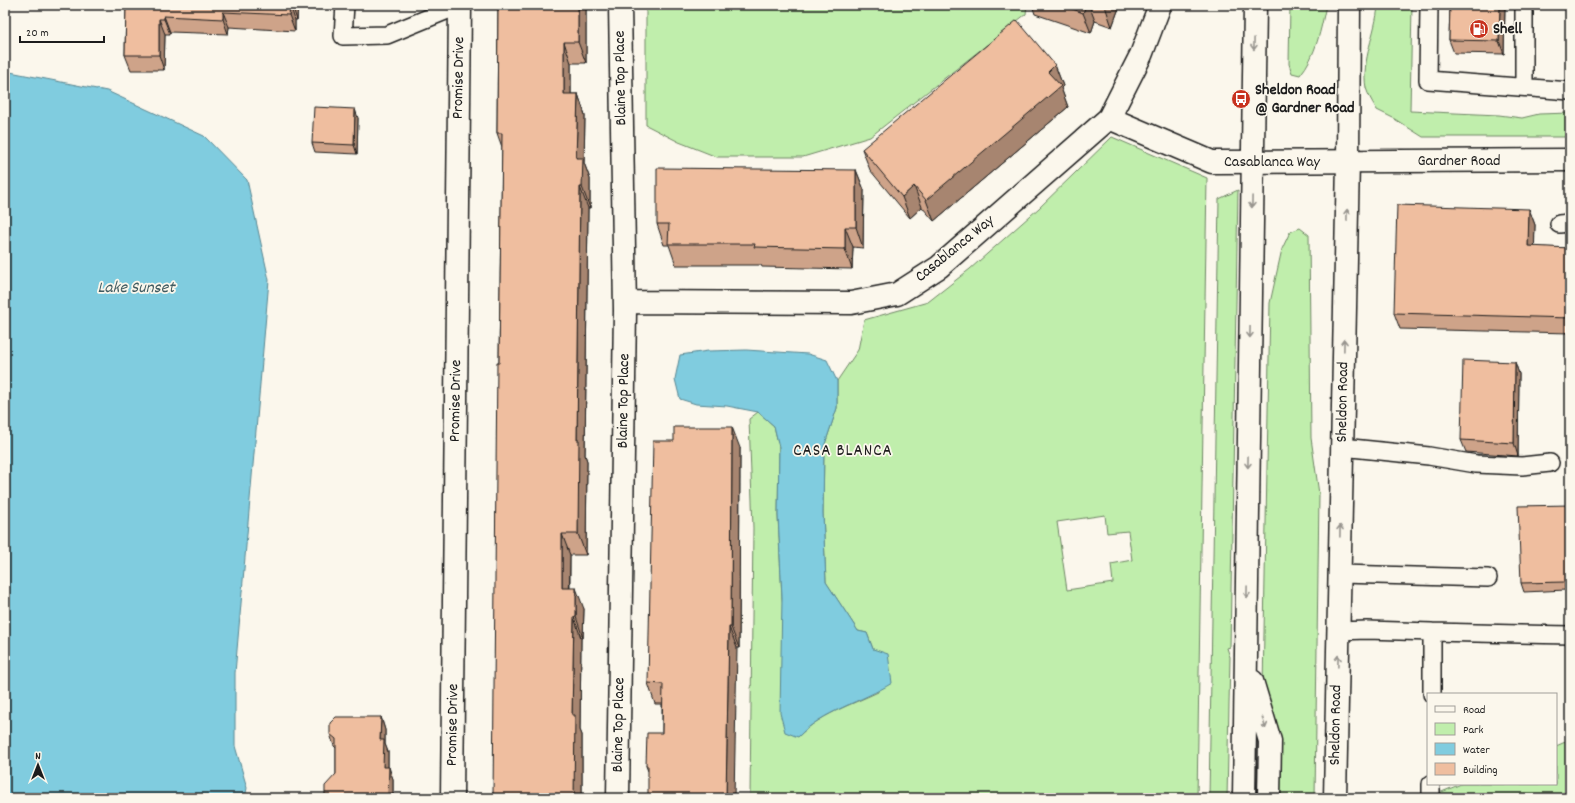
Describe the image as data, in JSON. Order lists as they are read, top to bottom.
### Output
{
  "streets": {
    "street": [
      "Promise Drive",
      "Blaine Top Place",
      "Gardner Road",
      "Casablanca Way",
      "Sheldon Road"
    ]
  },
  "crossings": [
    ["Blaine Top Place", "Casablanca Way"],
    ["Gardner Road", "Casablanca Way"],
    ["Gardner Road", "Sheldon Road"],
    ["Casablanca Way", "Sheldon Road"]
  ],
  "districts": ["CASA BLANCA"],
  "water": ["Lake Sunset"],
  "places": {
    "fuel station": ["Shell"],
    "bus stop": ["Sheldon Road @ Gardner Road"]
  },
  "legend": [
    "Road",
    "Park",
    "Water",
    "Building"
  ],
  "scale_bar": "20 m",
  "north": "top"
}
